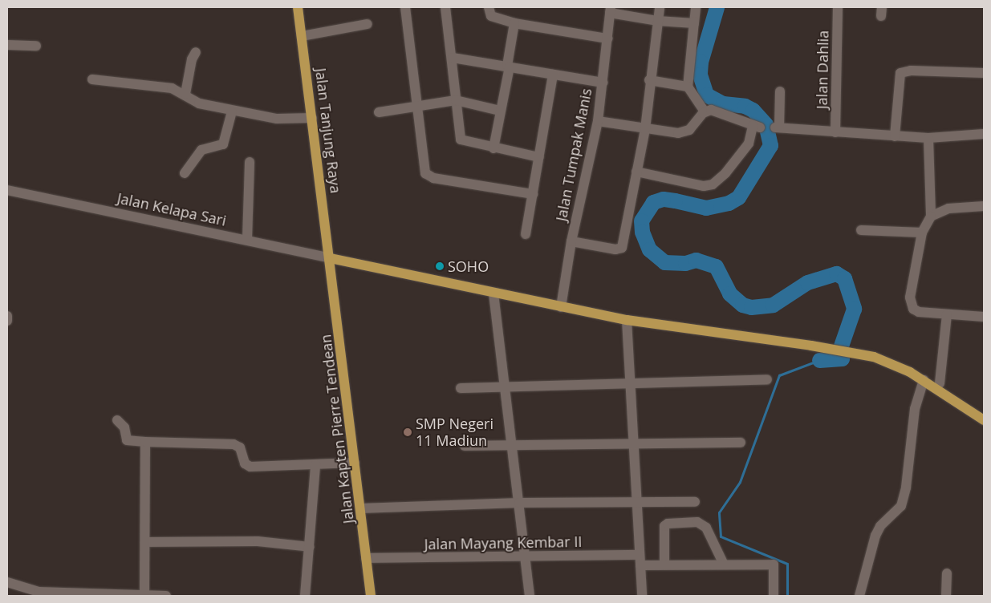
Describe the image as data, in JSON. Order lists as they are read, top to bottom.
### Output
{
  "streets": {
    "main road": ["Jalan Tanjung Raya", "Jalan Kapten Pierre Tendean"],
    "street": [
      "Jalan Dahlia",
      "Jalan Tumpak Manis",
      "Jalan Kelapa Sari",
      "Jalan Mayang Kembar II"
    ]
  },
  "crossings": [
    ["Jalan Tanjung Raya", "Jalan Kelapa Sari"],
    ["Jalan Tanjung Raya", "Jalan Kapten Pierre Tendean"],
    ["Jalan Kelapa Sari", "Jalan Kapten Pierre Tendean"],
    ["Jalan Kapten Pierre Tendean", "Jalan Mayang Kembar II"]
  ],
  "places": ["SOHO", "SMP Negeri 11 Madiun"]
}
